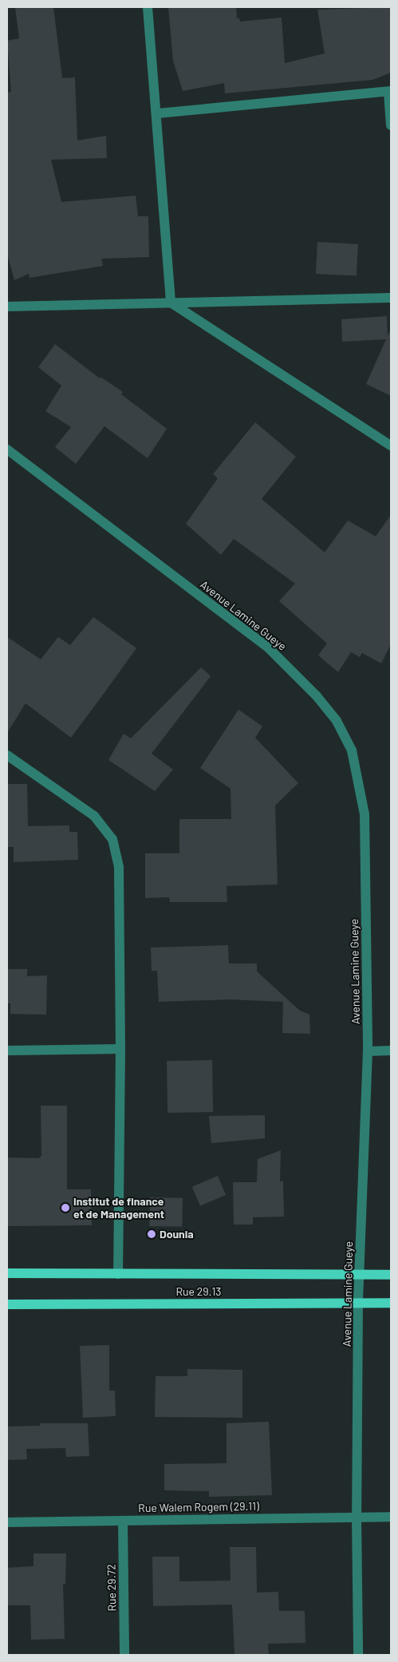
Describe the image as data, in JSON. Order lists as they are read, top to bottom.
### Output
{
  "streets": {
    "main road": ["Rue 29.13"],
    "street": ["Avenue Lamine Gueye", "Rue Walem Rogem (29.11)", "Rue 29.72"]
  },
  "crossings": [
    ["Avenue Lamine Gueye", "Rue 29.13"],
    ["Avenue Lamine Gueye", "Rue Walem Rogem (29.11)"],
    ["Rue Walem Rogem (29.11)", "Rue 29.72"]
  ],
  "places": ["Institut de finance et de Management", "Dounia"]
}
